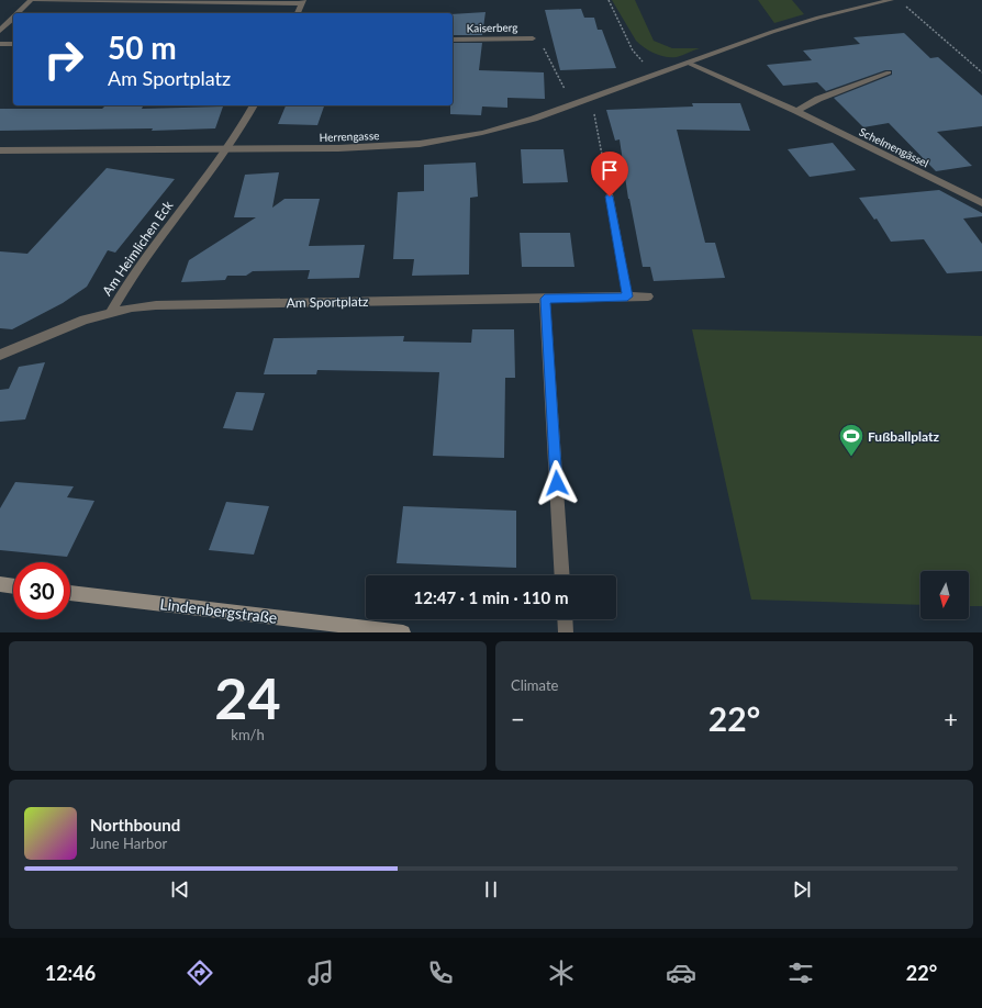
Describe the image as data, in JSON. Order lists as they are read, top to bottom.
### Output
{
  "streets": {
    "main road": ["Lindenbergstraße"],
    "street": [
      "Kaiserberg",
      "Herrengasse",
      "Schelmengässel",
      "Am Heimlichen Eck",
      "Am Sportplatz"
    ]
  },
  "crossings": [
    ["Herrengasse", "Schelmengässel"],
    ["Herrengasse", "Am Heimlichen Eck"],
    ["Am Heimlichen Eck", "Am Sportplatz"]
  ],
  "places": {
    "sports": ["Fußballplatz"]
  },
  "north": "bottom",
  "page": {
    "turn": ["50 m", "Am Sportplatz"],
    "limit": "30",
    "trip": "12:47 · 1 min · 110 m",
    "tile": [
      ["24", "km/h"],
      "Climate"
    ],
    "heat": ["−", "22°", "+"],
    "song": ["Northbound", "June Harbor"],
    "tabs": ["12:46", "22°"]
  }
}
